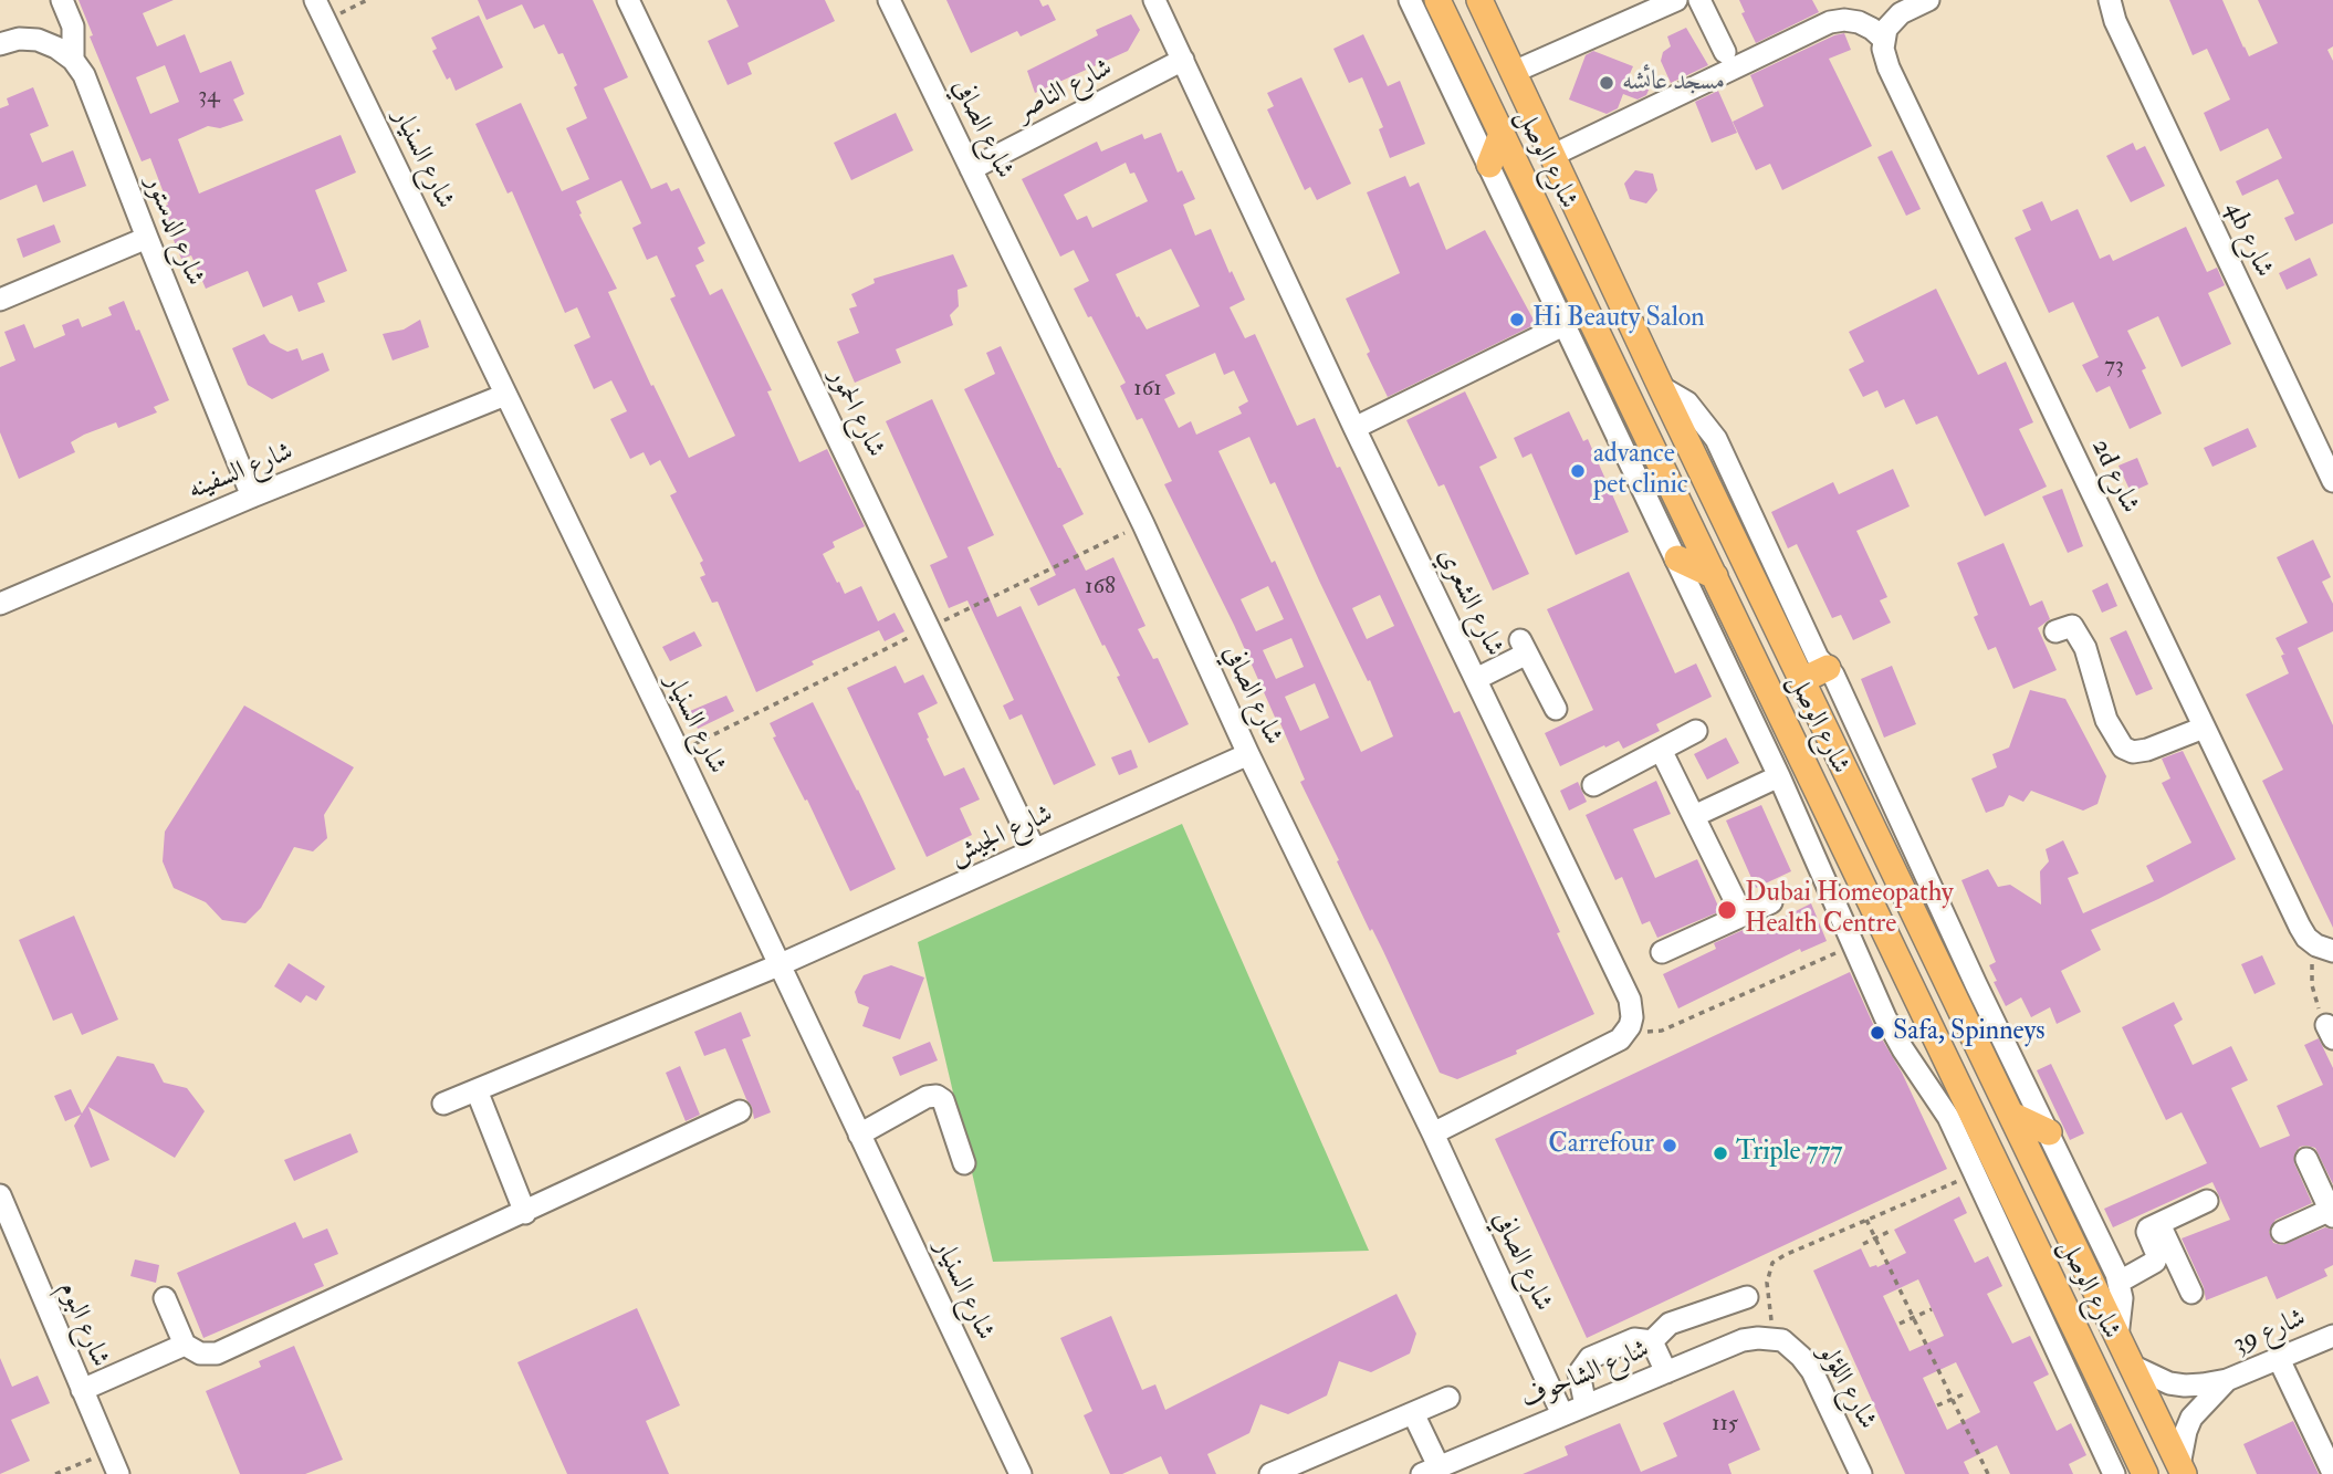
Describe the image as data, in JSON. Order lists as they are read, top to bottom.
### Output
{
  "streets": {
    "main road": ["شارع الوصل"],
    "street": [
      "شارع الناصر",
      "شارع الصافي",
      "شارع السنيار",
      "شارع الدستور",
      "4b شارع",
      "شارع الحمور",
      "شارع السفينه",
      "2d شارع",
      "شارع الشعري",
      "شارع الجيش",
      "شارع البوم",
      "شارع 39",
      "شارع الشاحوف",
      "شارع اللؤلو"
    ]
  },
  "crossings": [
    ["شارع الناصر", "شارع الصافي"],
    ["شارع الناصر", "شارع الشعري"],
    ["شارع الصافي", "شارع الجيش"],
    ["شارع الصافي", "شارع الشاحوف"],
    ["شارع السنيار", "شارع السفينه"],
    ["شارع السنيار", "شارع الجيش"],
    ["شارع الوصل", "شارع 39"],
    ["شارع الدستور", "شارع السفينه"],
    ["شارع الحمور", "شارع الجيش"],
    ["شارع الشاحوف", "شارع اللؤلو"]
  ],
  "places": [
    "مسجد عائشه",
    "Hi Beauty Salon",
    "advance pet clinic",
    "Dubai Homeopathy Health Centre",
    "Safa, Spinneys",
    "Carrefour",
    "Triple 777"
  ],
  "house_numbers": [
    "34",
    "73",
    "161",
    "168",
    "115"
  ]
}
